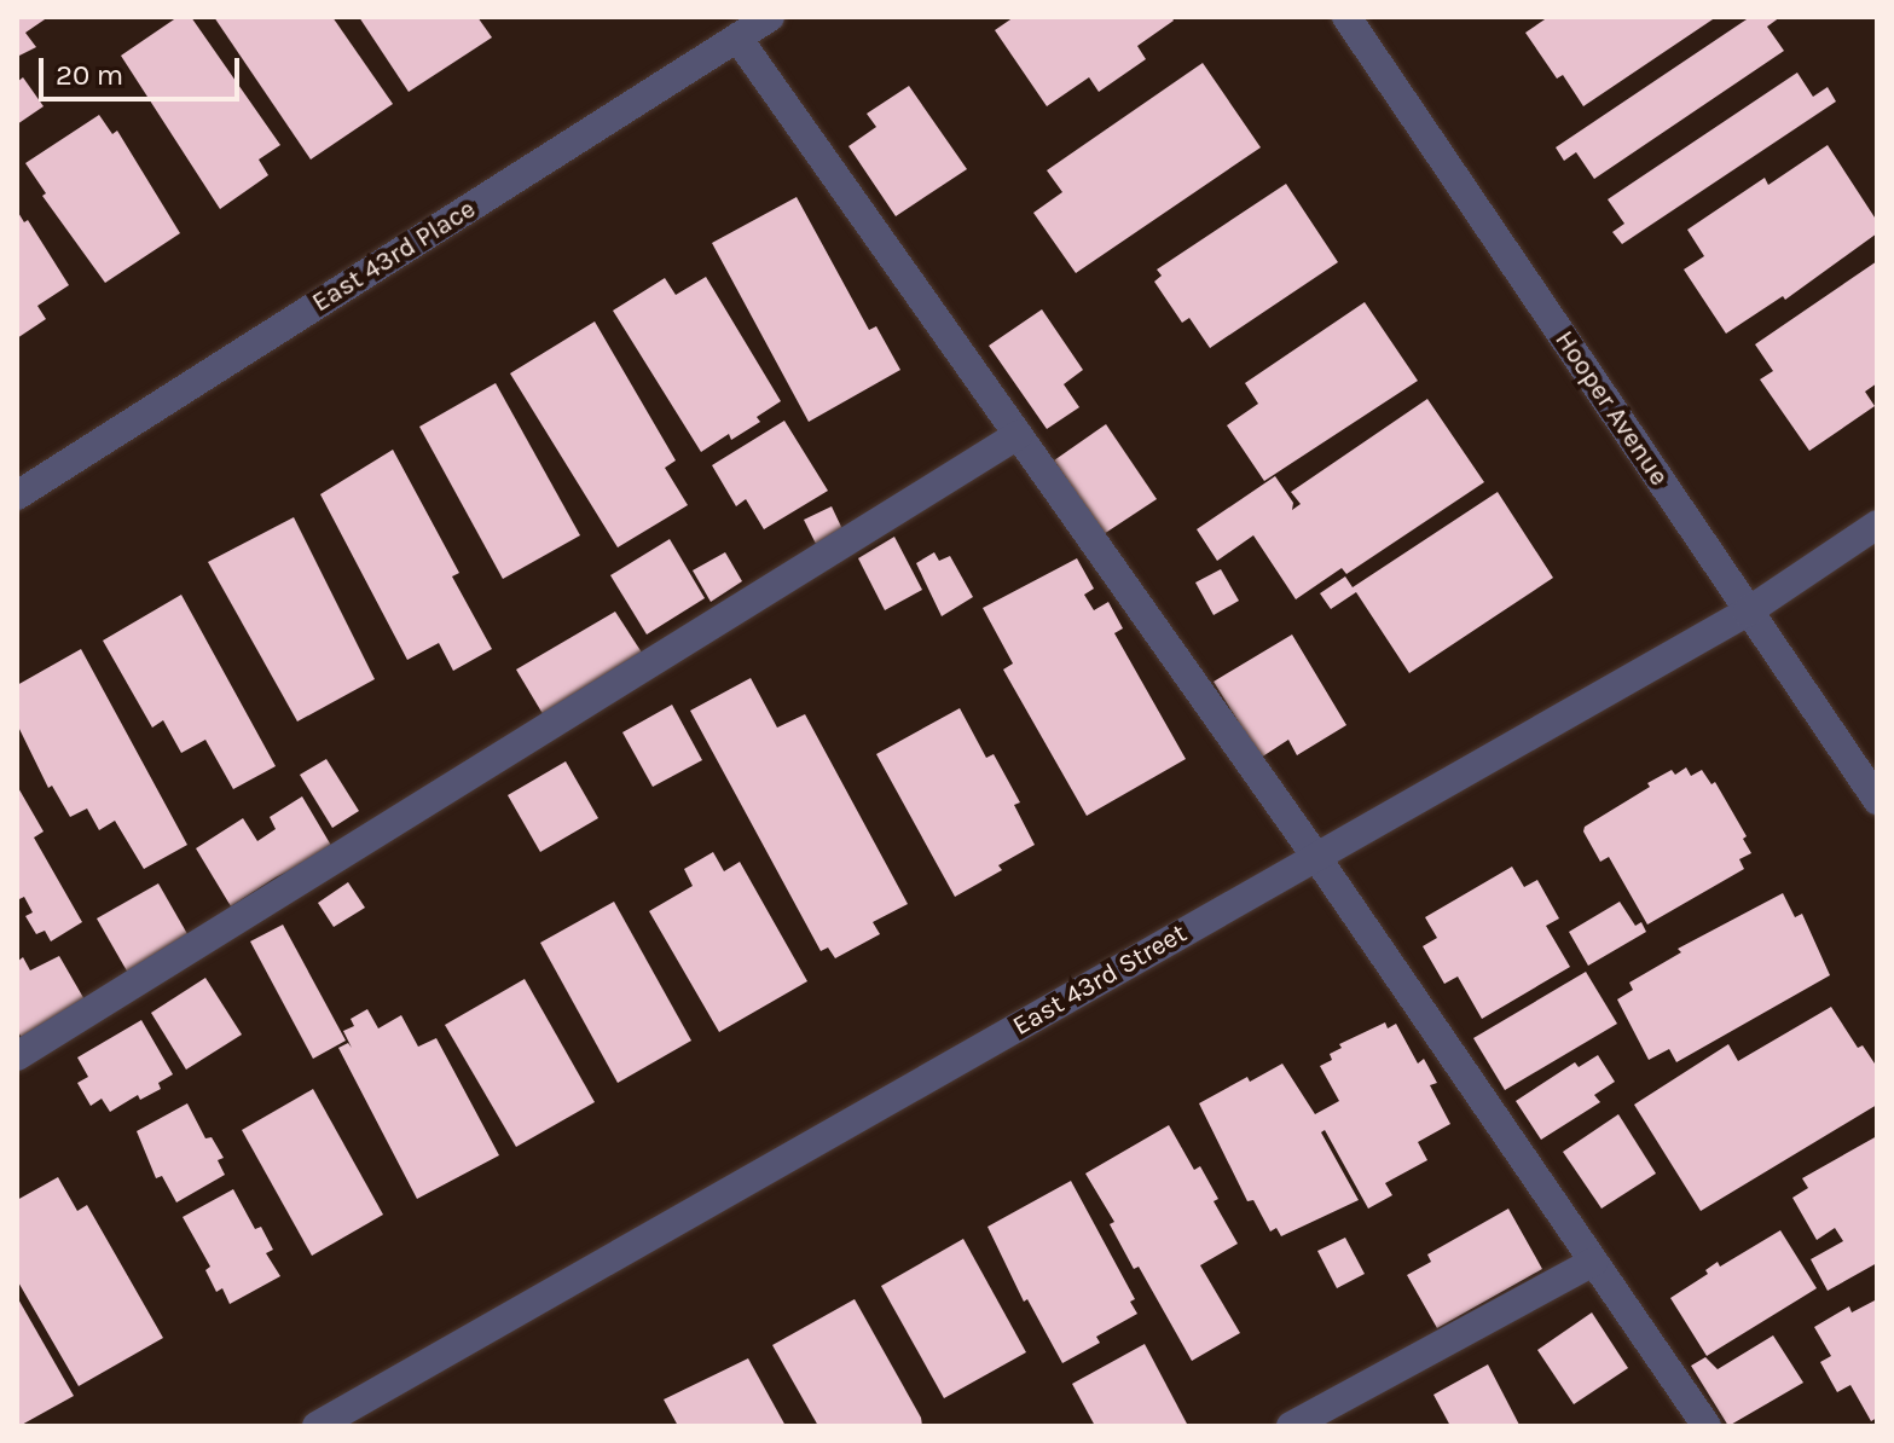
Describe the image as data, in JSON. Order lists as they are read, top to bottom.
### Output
{
  "streets": {
    "street": ["East 43rd Place", "Hooper Avenue", "East 43rd Street"]
  },
  "crossings": [
    ["Hooper Avenue", "East 43rd Street"]
  ],
  "scale_bar": "20 m"
}
